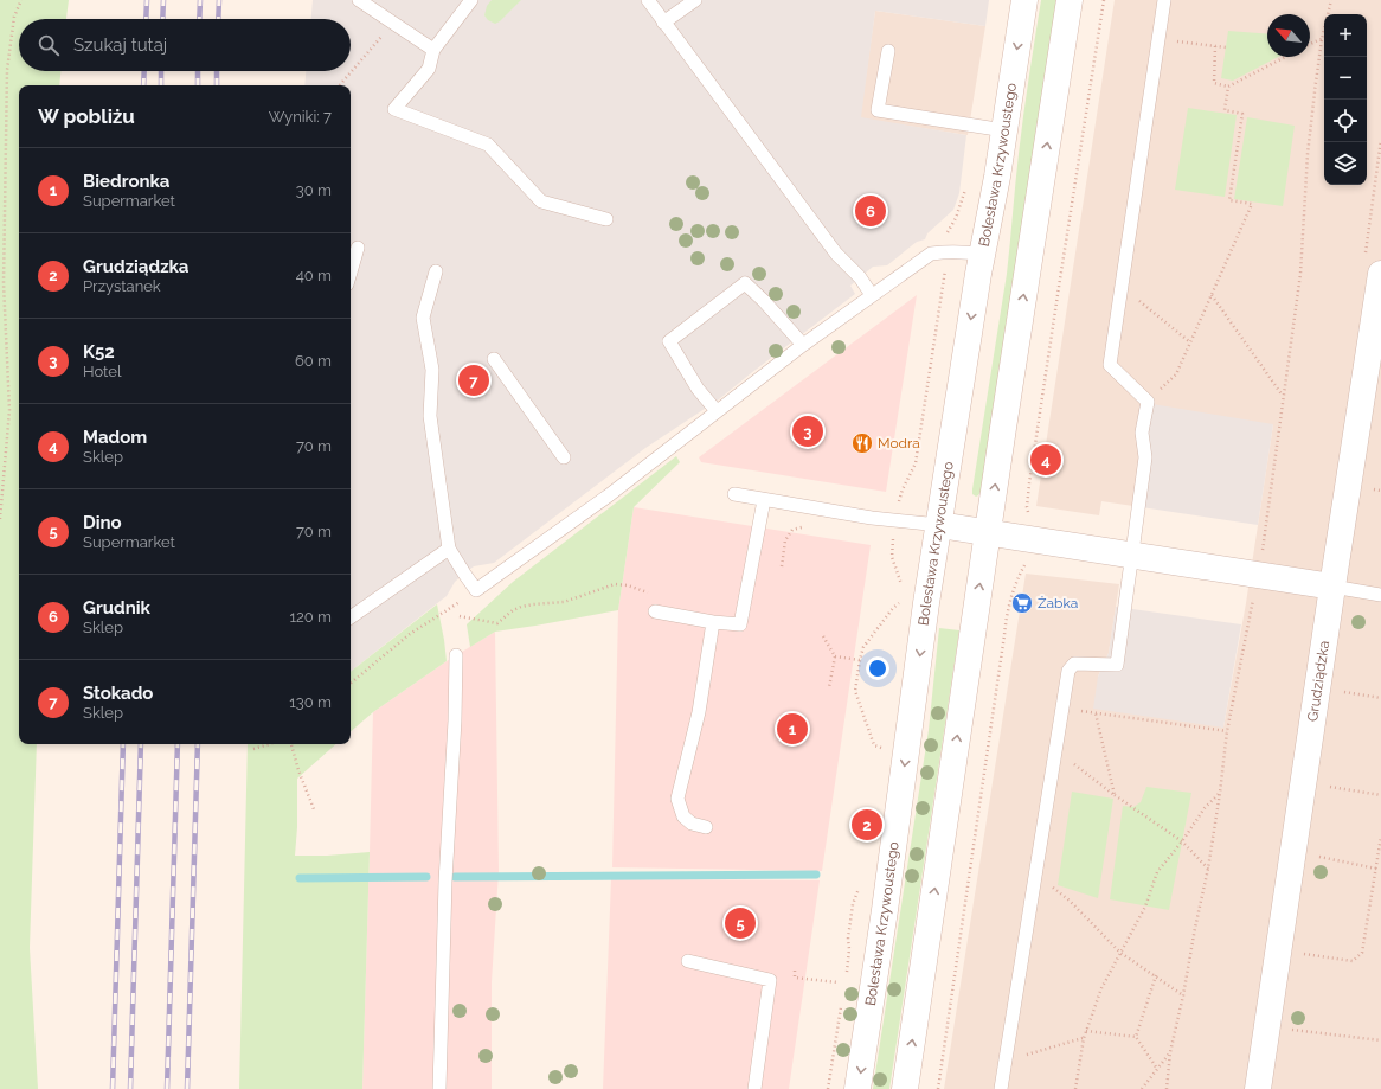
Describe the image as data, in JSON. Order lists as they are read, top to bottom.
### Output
{
  "streets": {
    "main road": ["Bolesława Krzywoustego", "Grudziądzka"]
  },
  "places": {
    "restaurant": ["Modra"],
    "supermarket": ["Żabka"]
  },
  "north": "top left",
  "page": {
    "map_buttons": ["+", "−"],
    "search": "Szukaj tutaj",
    "heading": ["W pobliżu", "Wyniki: 7"],
    "list": [
      {
        "mark": "1",
        "name": "Biedronka",
        "note": "Supermarket",
        "value": "30 m"
      },
      {
        "mark": "2",
        "name": "Grudziądzka",
        "note": "Przystanek",
        "value": "40 m"
      },
      {
        "mark": "3",
        "name": "K52",
        "note": "Hotel",
        "value": "60 m"
      },
      {
        "mark": "4",
        "name": "Madom",
        "note": "Sklep",
        "value": "70 m"
      },
      {
        "mark": "5",
        "name": "Dino",
        "note": "Supermarket",
        "value": "70 m"
      },
      {
        "mark": "6",
        "name": "Grudnik",
        "note": "Sklep",
        "value": "120 m"
      },
      {
        "mark": "7",
        "name": "Stokado",
        "note": "Sklep",
        "value": "130 m"
      }
    ],
    "pins": [
      "6",
      "7",
      "3",
      "4",
      "1",
      "2",
      "5"
    ]
  }
}
